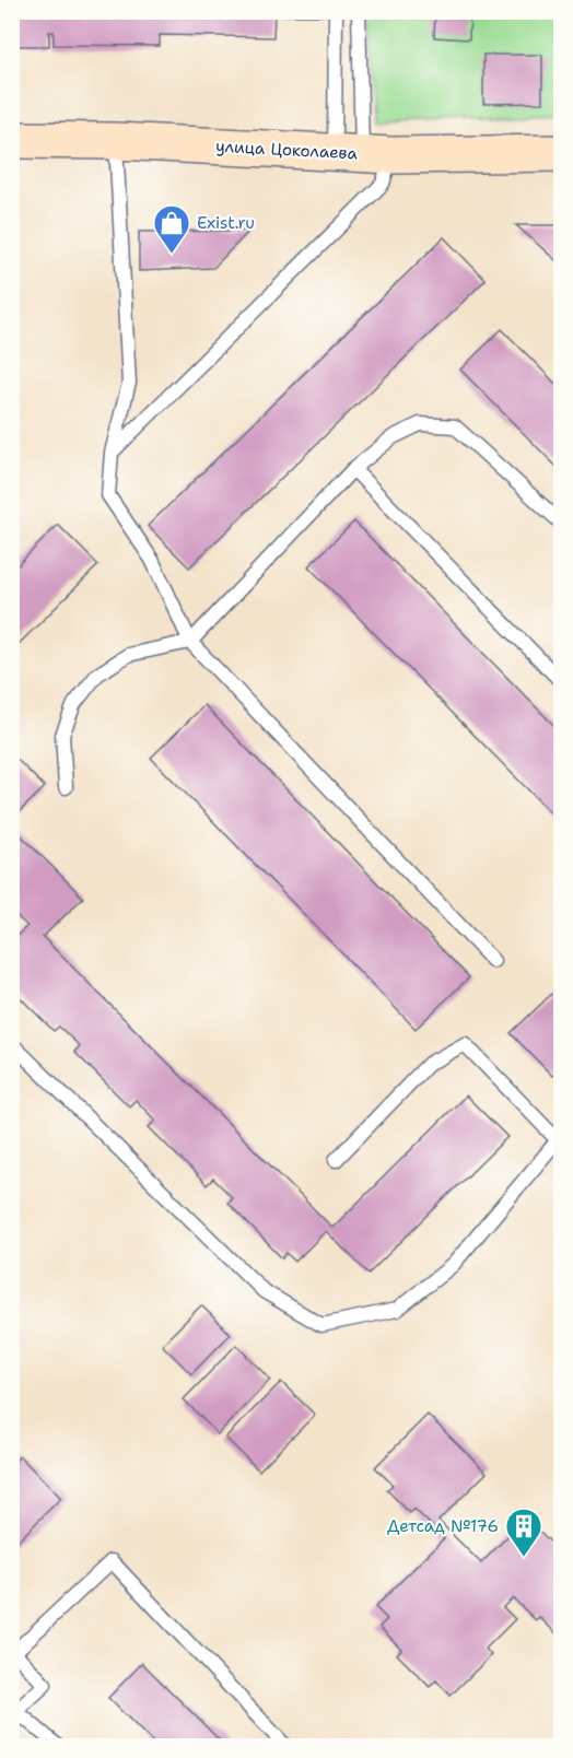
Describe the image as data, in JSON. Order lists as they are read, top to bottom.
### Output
{
  "streets": {
    "street": ["улица Цоколаева"]
  },
  "places": {
    "shop": ["Exist.ru"],
    "building": ["Детсад №176"]
  }
}
